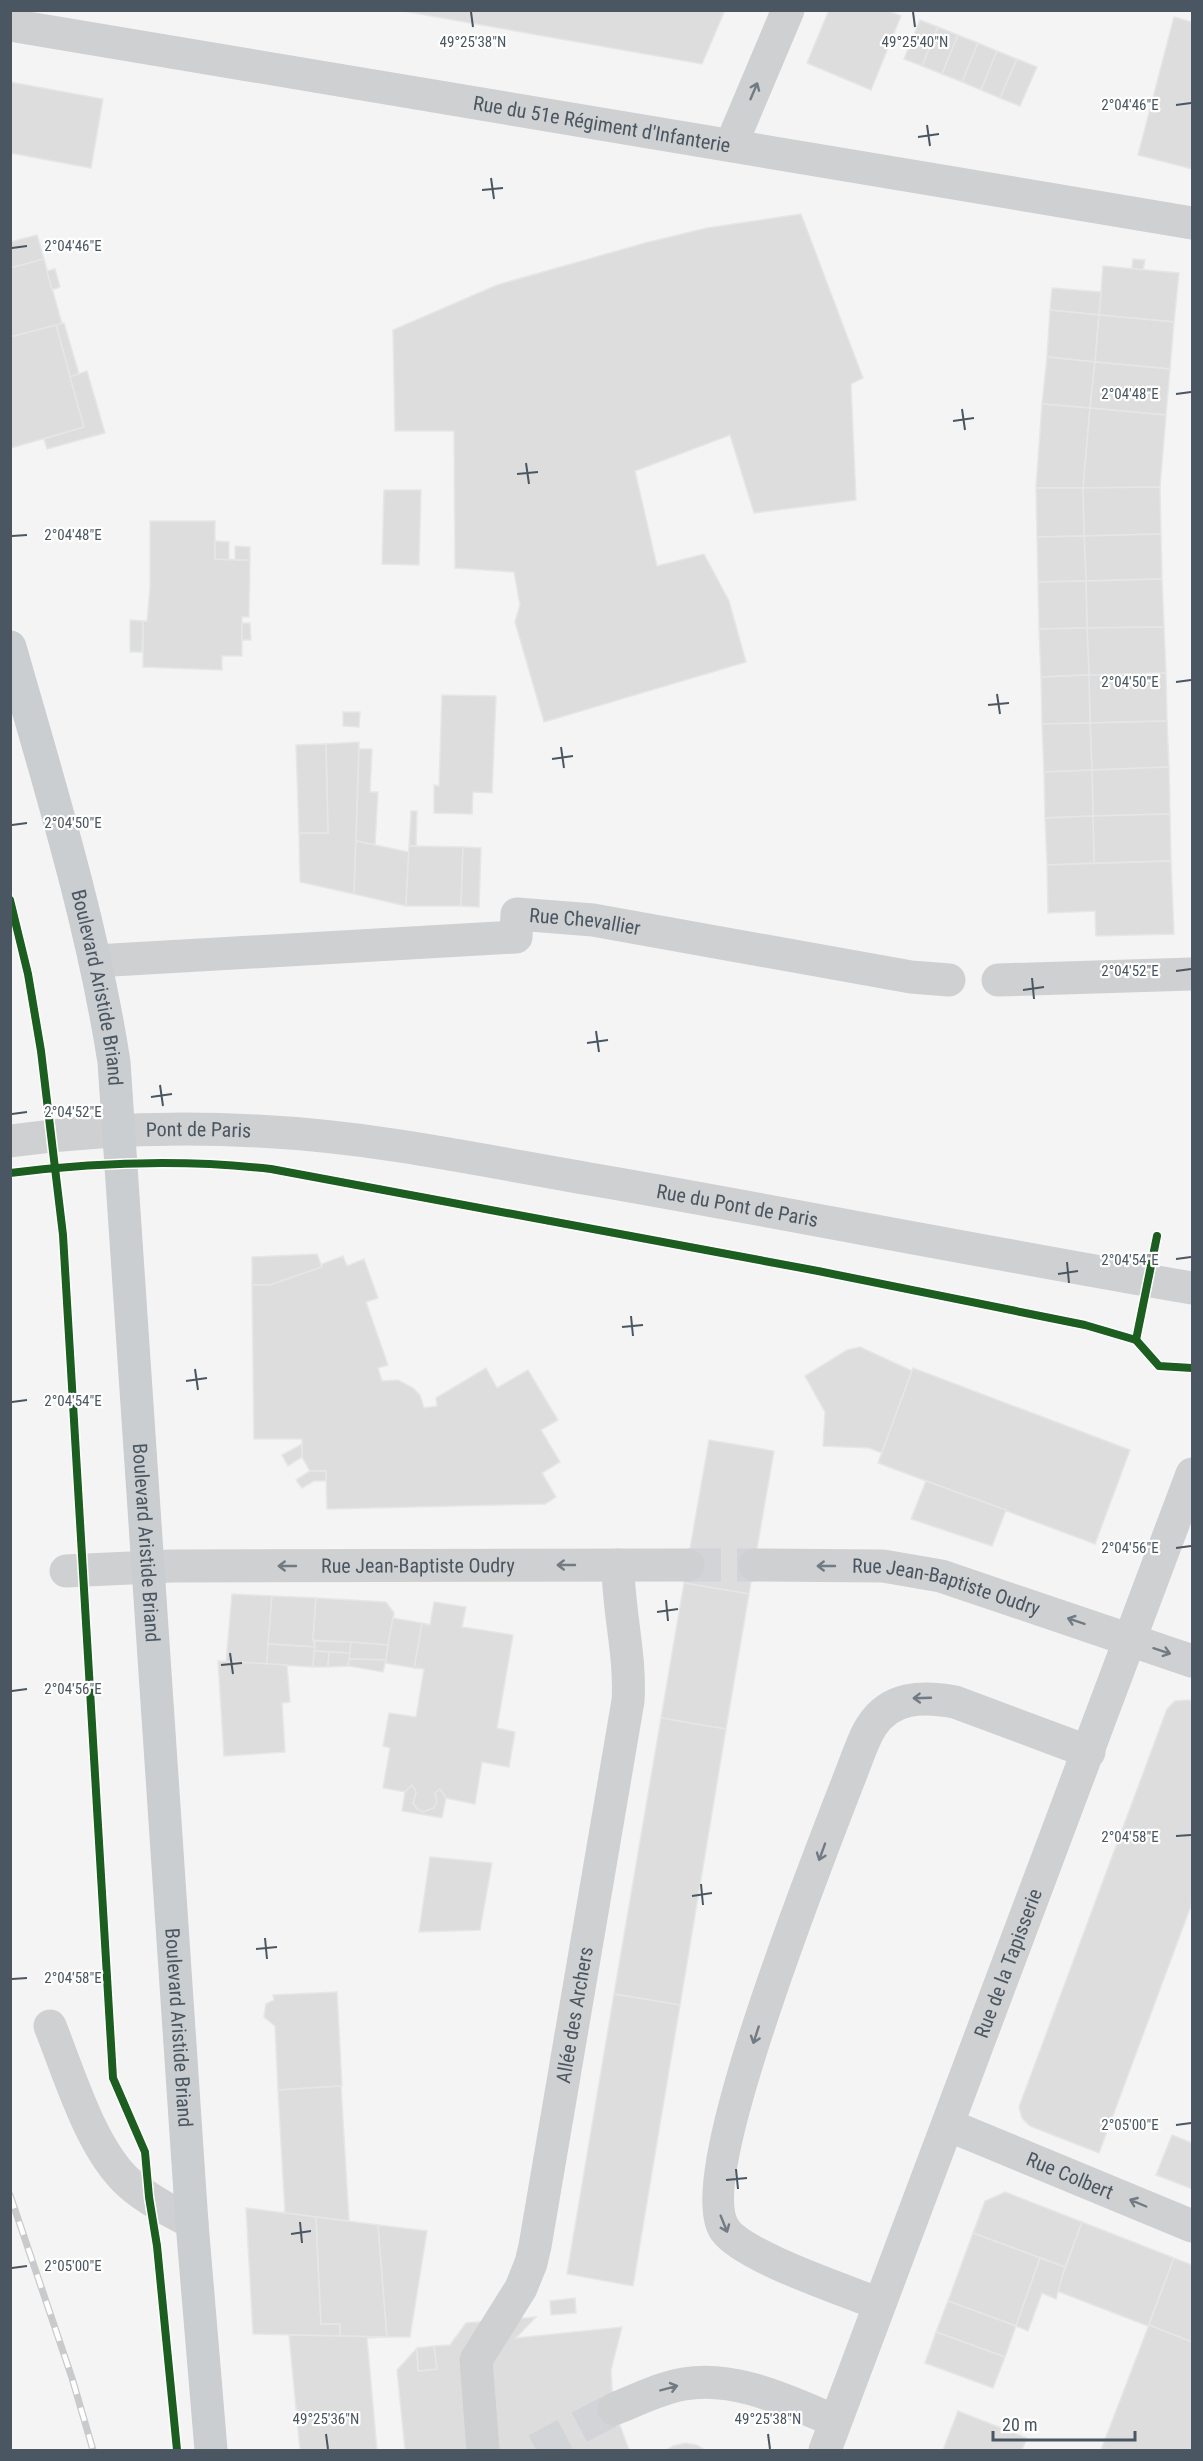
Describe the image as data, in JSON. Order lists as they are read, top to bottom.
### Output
{
  "streets": {
    "main road": ["Boulevard Aristide Briand"],
    "street": [
      "Rue du 51e Régiment d'Infanterie",
      "Rue Chevallier",
      "Pont de Paris",
      "Rue du Pont de Paris",
      "Rue Jean-Baptiste Oudry",
      "Rue de la Tapisserie",
      "Allée des Archers",
      "Rue Colbert"
    ]
  },
  "crossings": [
    ["Rue Chevallier", "Boulevard Aristide Briand"],
    ["Boulevard Aristide Briand", "Rue Jean-Baptiste Oudry"],
    ["Pont de Paris", "Rue du Pont de Paris"],
    ["Rue Jean-Baptiste Oudry", "Rue de la Tapisserie"],
    ["Rue Jean-Baptiste Oudry", "Allée des Archers"],
    ["Rue de la Tapisserie", "Rue Colbert"]
  ],
  "one_way": ["Rue Jean-Baptiste Oudry", "Rue Colbert"],
  "scale_bar": "20 m",
  "coordinates": [
    "49°25'38\"N",
    "49°25'40\"N",
    "2°04'46\"E",
    "2°04'48\"E",
    "2°04'50\"E",
    "2°04'52\"E",
    "2°04'54\"E",
    "2°04'56\"E",
    "2°04'58\"E",
    "2°05'00\"E",
    "49°25'36\"N"
  ]
}
